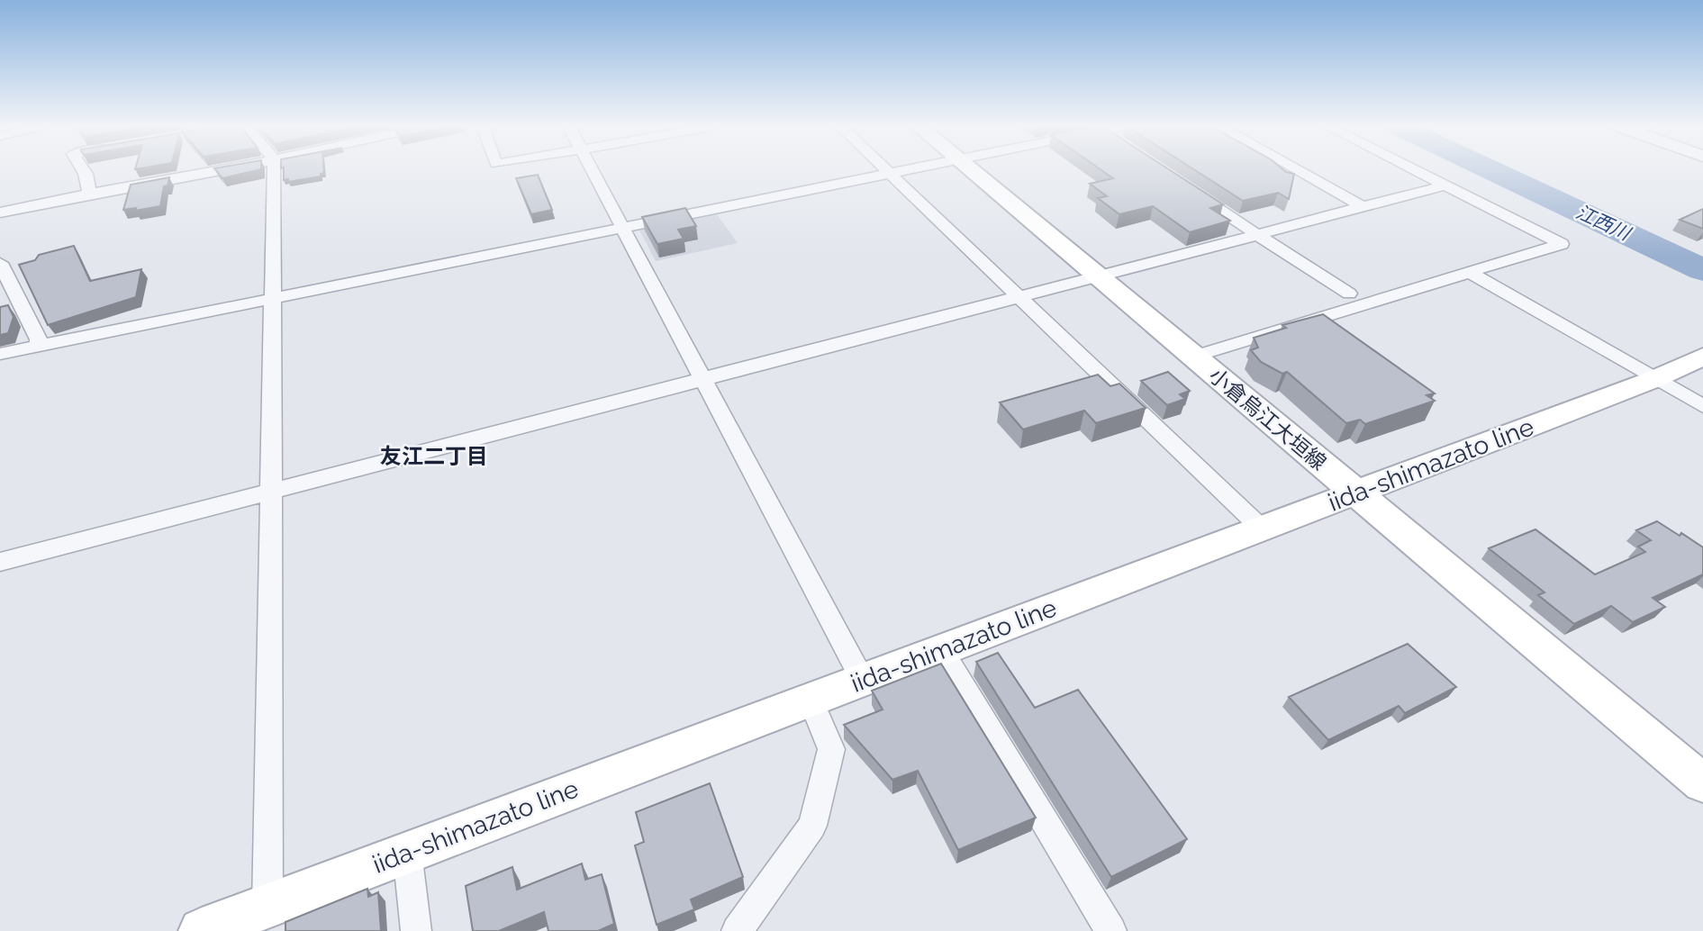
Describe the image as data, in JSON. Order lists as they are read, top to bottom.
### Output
{
  "streets": {
    "main road": ["小倉烏江大垣線", "iida-shimazato line"]
  },
  "crossings": [
    ["小倉烏江大垣線", "iida-shimazato line"]
  ],
  "districts": ["友江二丁目"],
  "water": ["江西川"]
}
